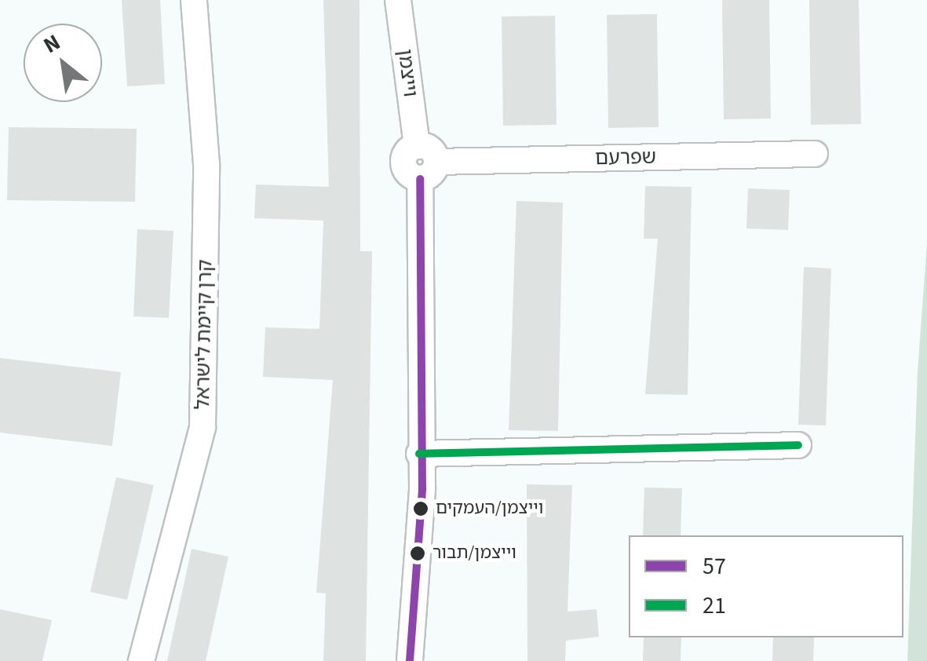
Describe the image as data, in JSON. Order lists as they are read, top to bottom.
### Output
{
  "streets": {
    "street": ["וייצמן", "שפרעם", "קרן קיימת לישראל"]
  },
  "crossings": [
    ["וייצמן", "שפרעם"]
  ],
  "places": ["וייצמן/העמקים", "וייצמן/תבור"],
  "lines": ["transit line 57", "transit line 21"],
  "legend": ["57", "21"],
  "north": "top left"
}
